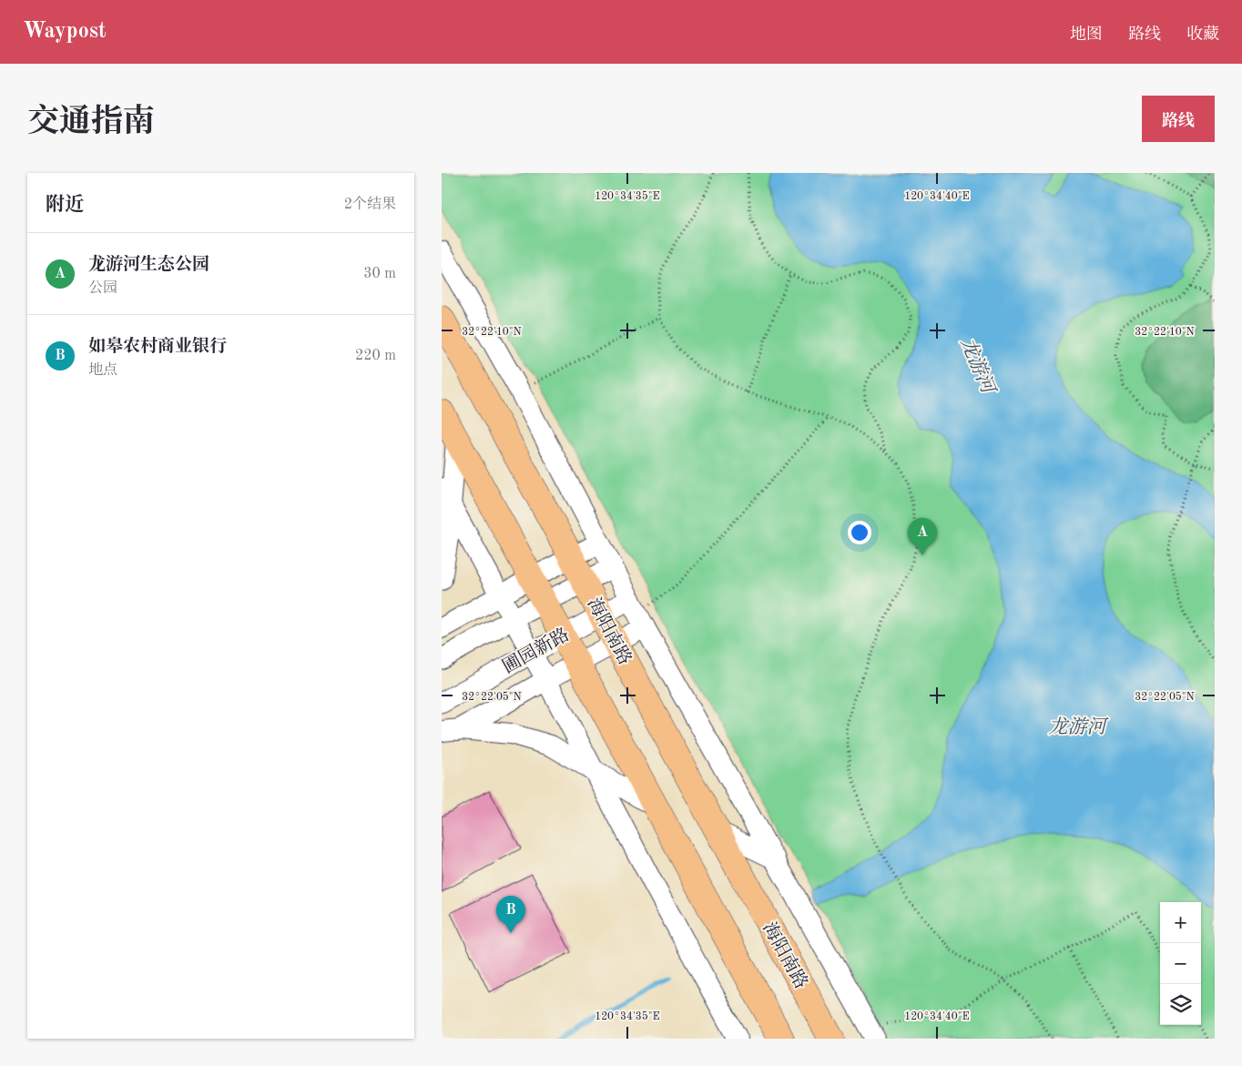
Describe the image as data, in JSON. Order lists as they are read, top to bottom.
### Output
{
  "streets": {
    "main road": ["海阳南路"],
    "street": ["圃园新路"]
  },
  "crossings": [
    ["海阳南路", "圃园新路"]
  ],
  "water": ["龙游河"],
  "page": {
    "header": "Waypost",
    "nav": ["地图", "路线", "收藏"],
    "title": "交通指南",
    "buttons": "路线",
    "heading": ["附近", "2个结果"],
    "list": [
      {
        "mark": "A",
        "name": "龙游河生态公园",
        "note": "公园",
        "value": "30 m"
      },
      {
        "mark": "B",
        "name": "如皋农村商业银行",
        "note": "地点",
        "value": "220 m"
      }
    ],
    "pins": ["A", "B"],
    "map_buttons": ["+", "−"]
  },
  "coordinates": [
    "120°34'35\"E",
    "120°34'40\"E",
    "32°22'10\"N",
    "32°22'05\"N"
  ]
}
